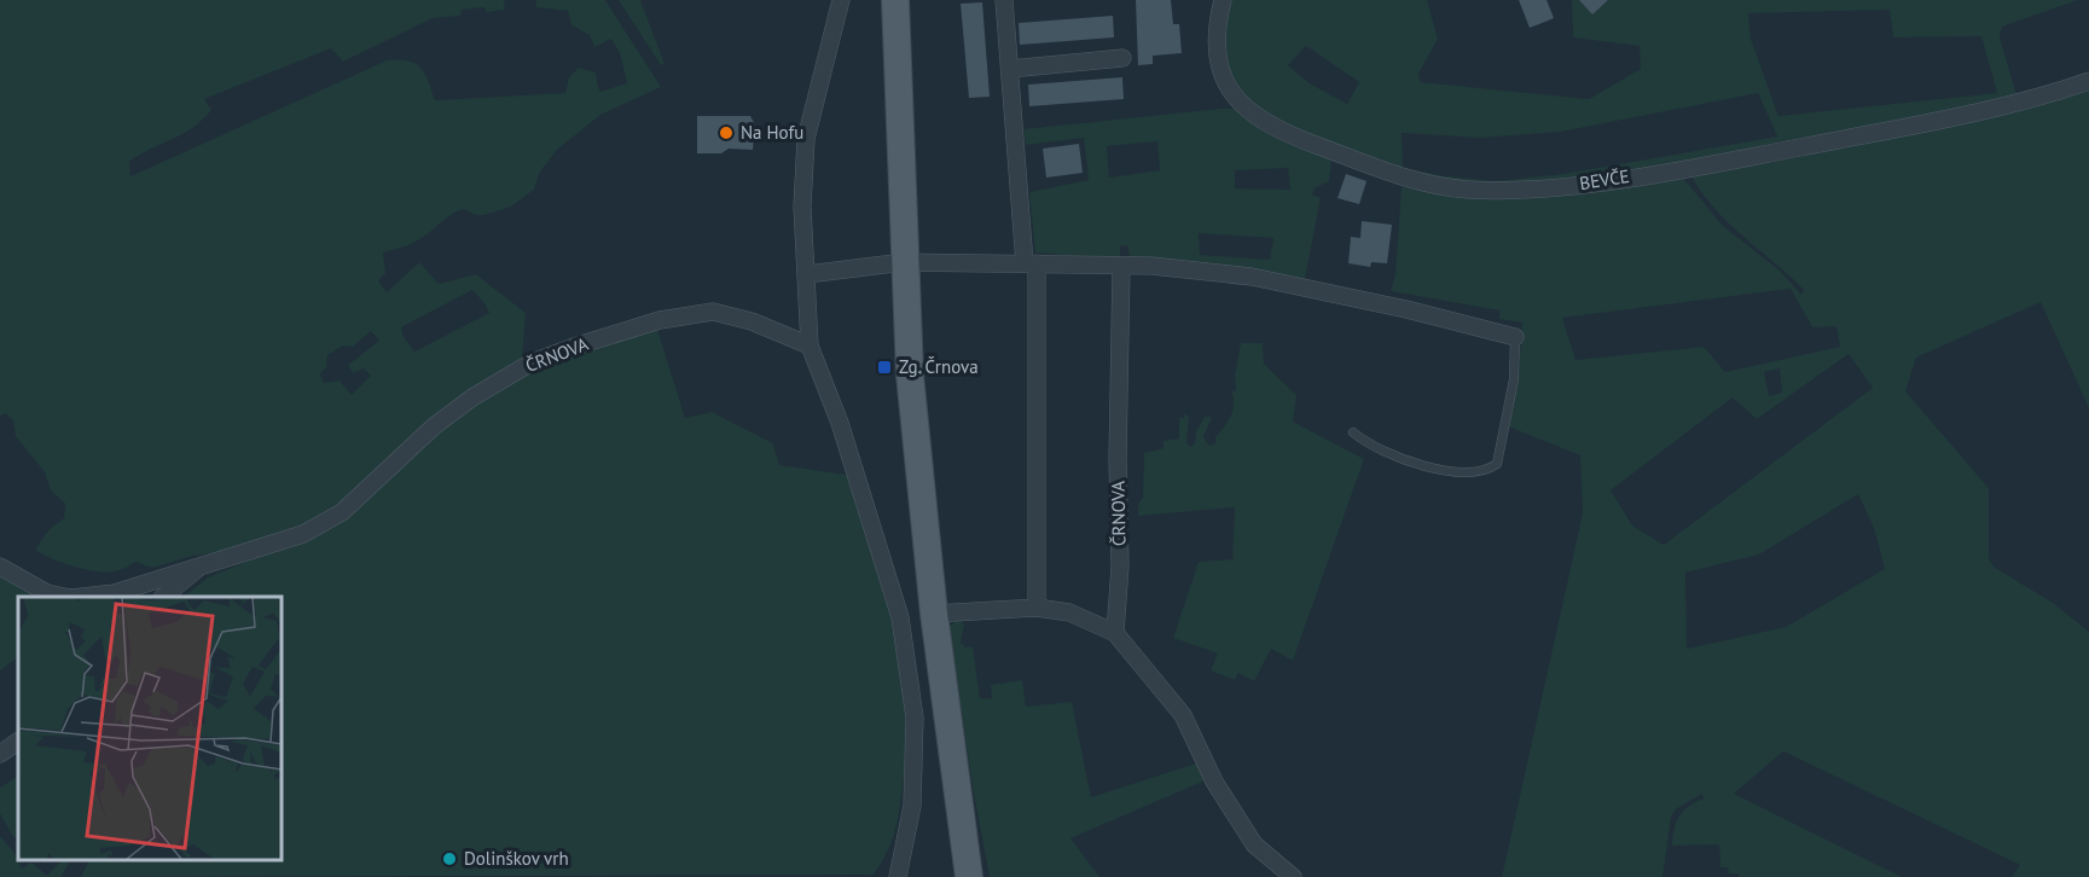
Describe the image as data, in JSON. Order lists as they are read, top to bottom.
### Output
{
  "streets": {
    "street": ["BEVČE", "ČRNOVA"]
  },
  "places": {
    "other": ["Na Hofu", "Dolinškov vrh"],
    "transit": ["Zg. Črnova"]
  }
}
